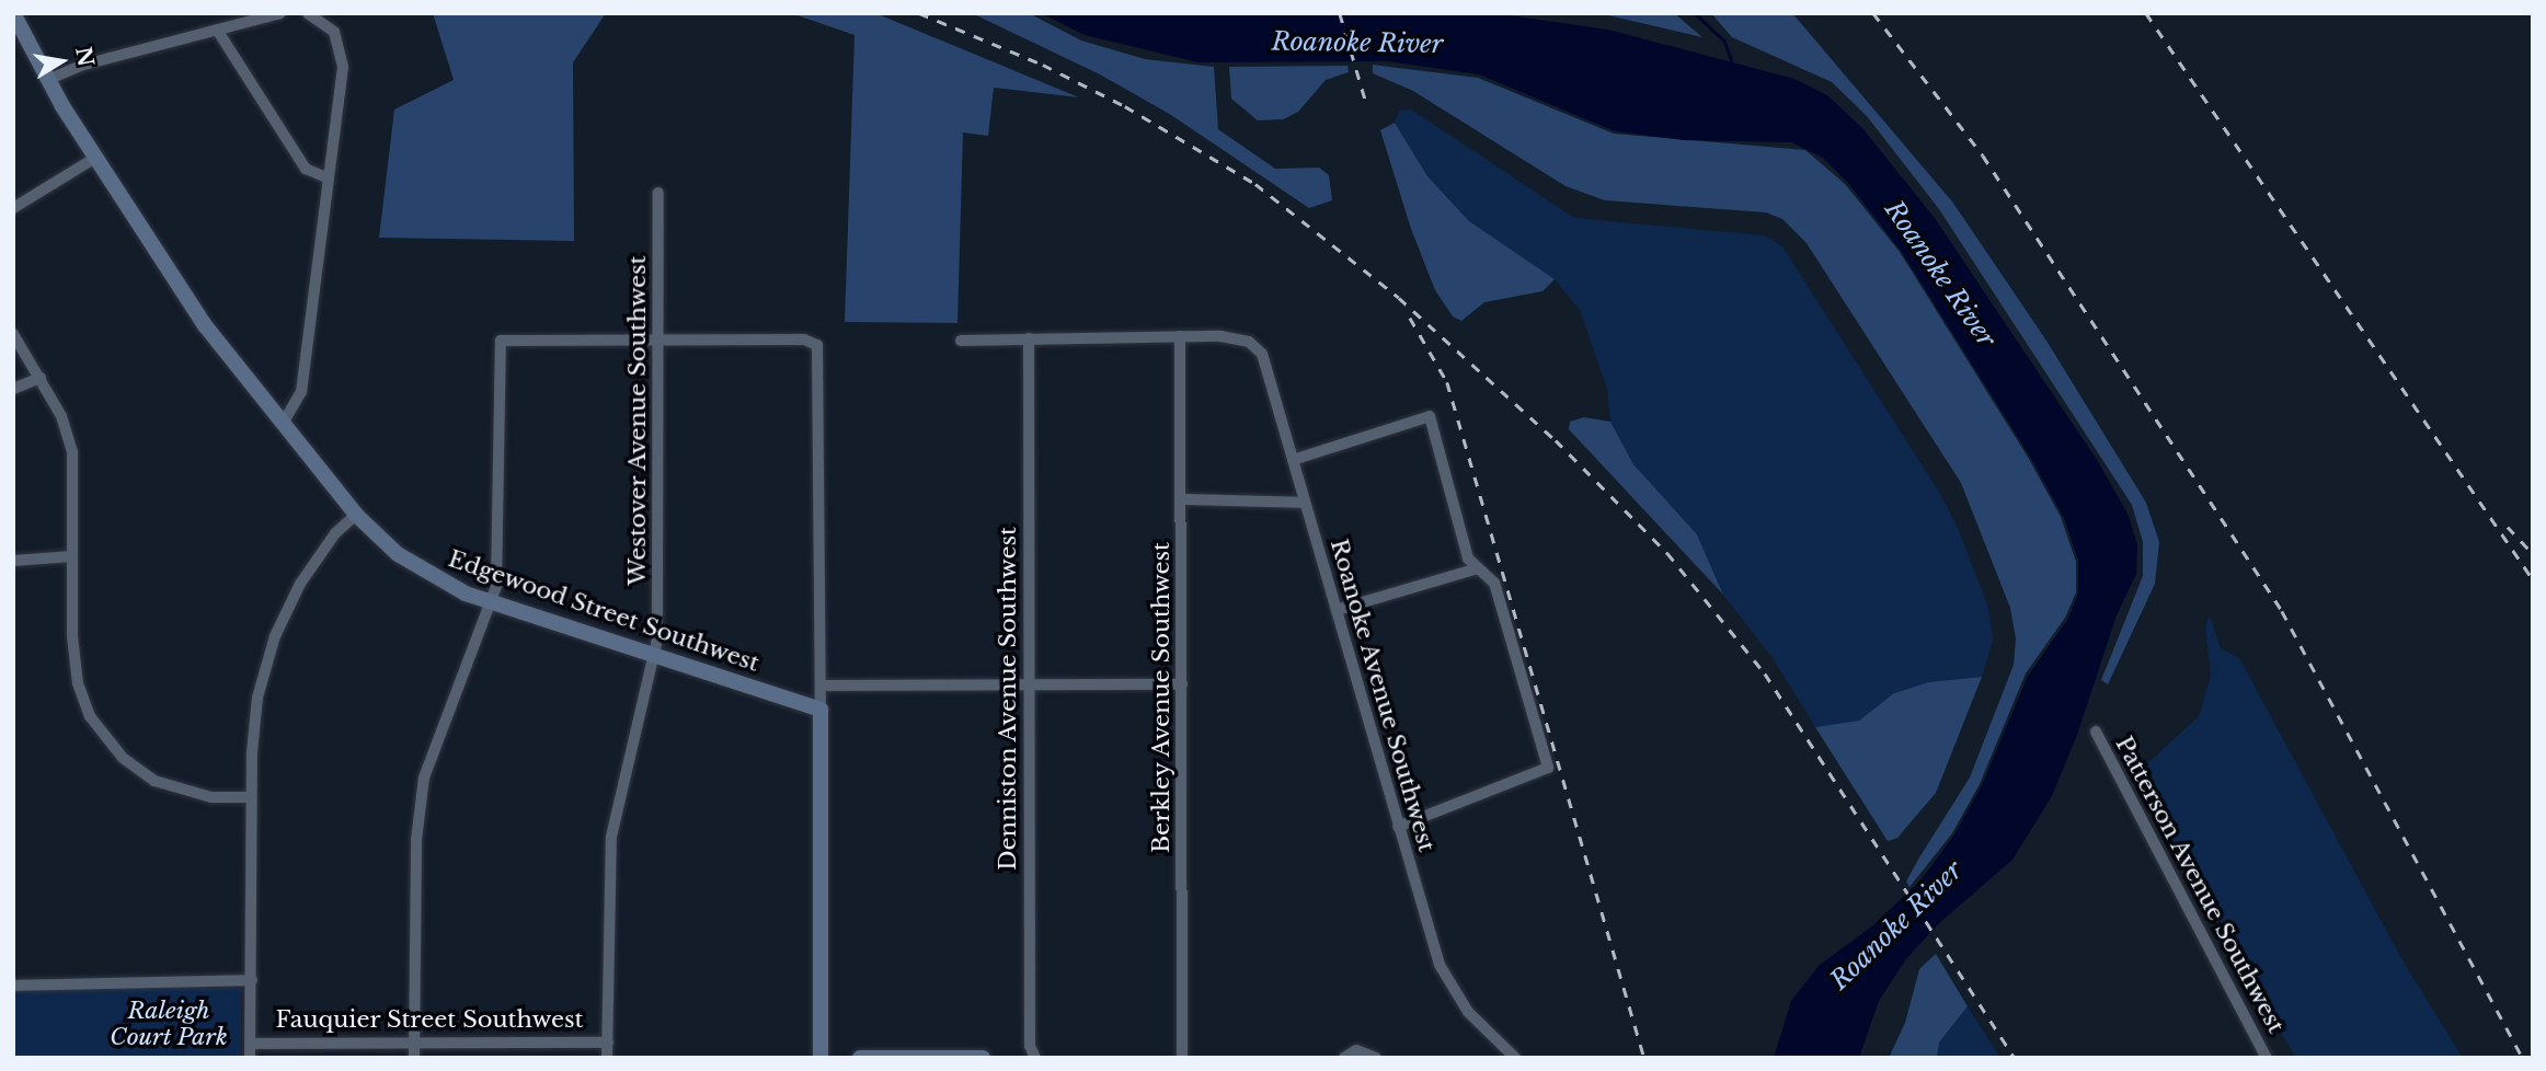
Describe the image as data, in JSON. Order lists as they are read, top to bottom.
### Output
{
  "streets": {
    "street": [
      "Westover Avenue Southwest",
      "Edgewood Street Southwest",
      "Roanoke Avenue Southwest",
      "Berkley Avenue Southwest",
      "Denniston Avenue Southwest",
      "Patterson Avenue Southwest",
      "Fauquier Street Southwest"
    ]
  },
  "crossings": [
    ["Westover Avenue Southwest", "Edgewood Street Southwest"],
    ["Westover Avenue Southwest", "Fauquier Street Southwest"],
    ["Roanoke Avenue Southwest", "Berkley Avenue Southwest"],
    ["Roanoke Avenue Southwest", "Denniston Avenue Southwest"]
  ],
  "water": ["Roanoke River"],
  "parks": ["Raleigh Court Park"],
  "north": "right"
}
